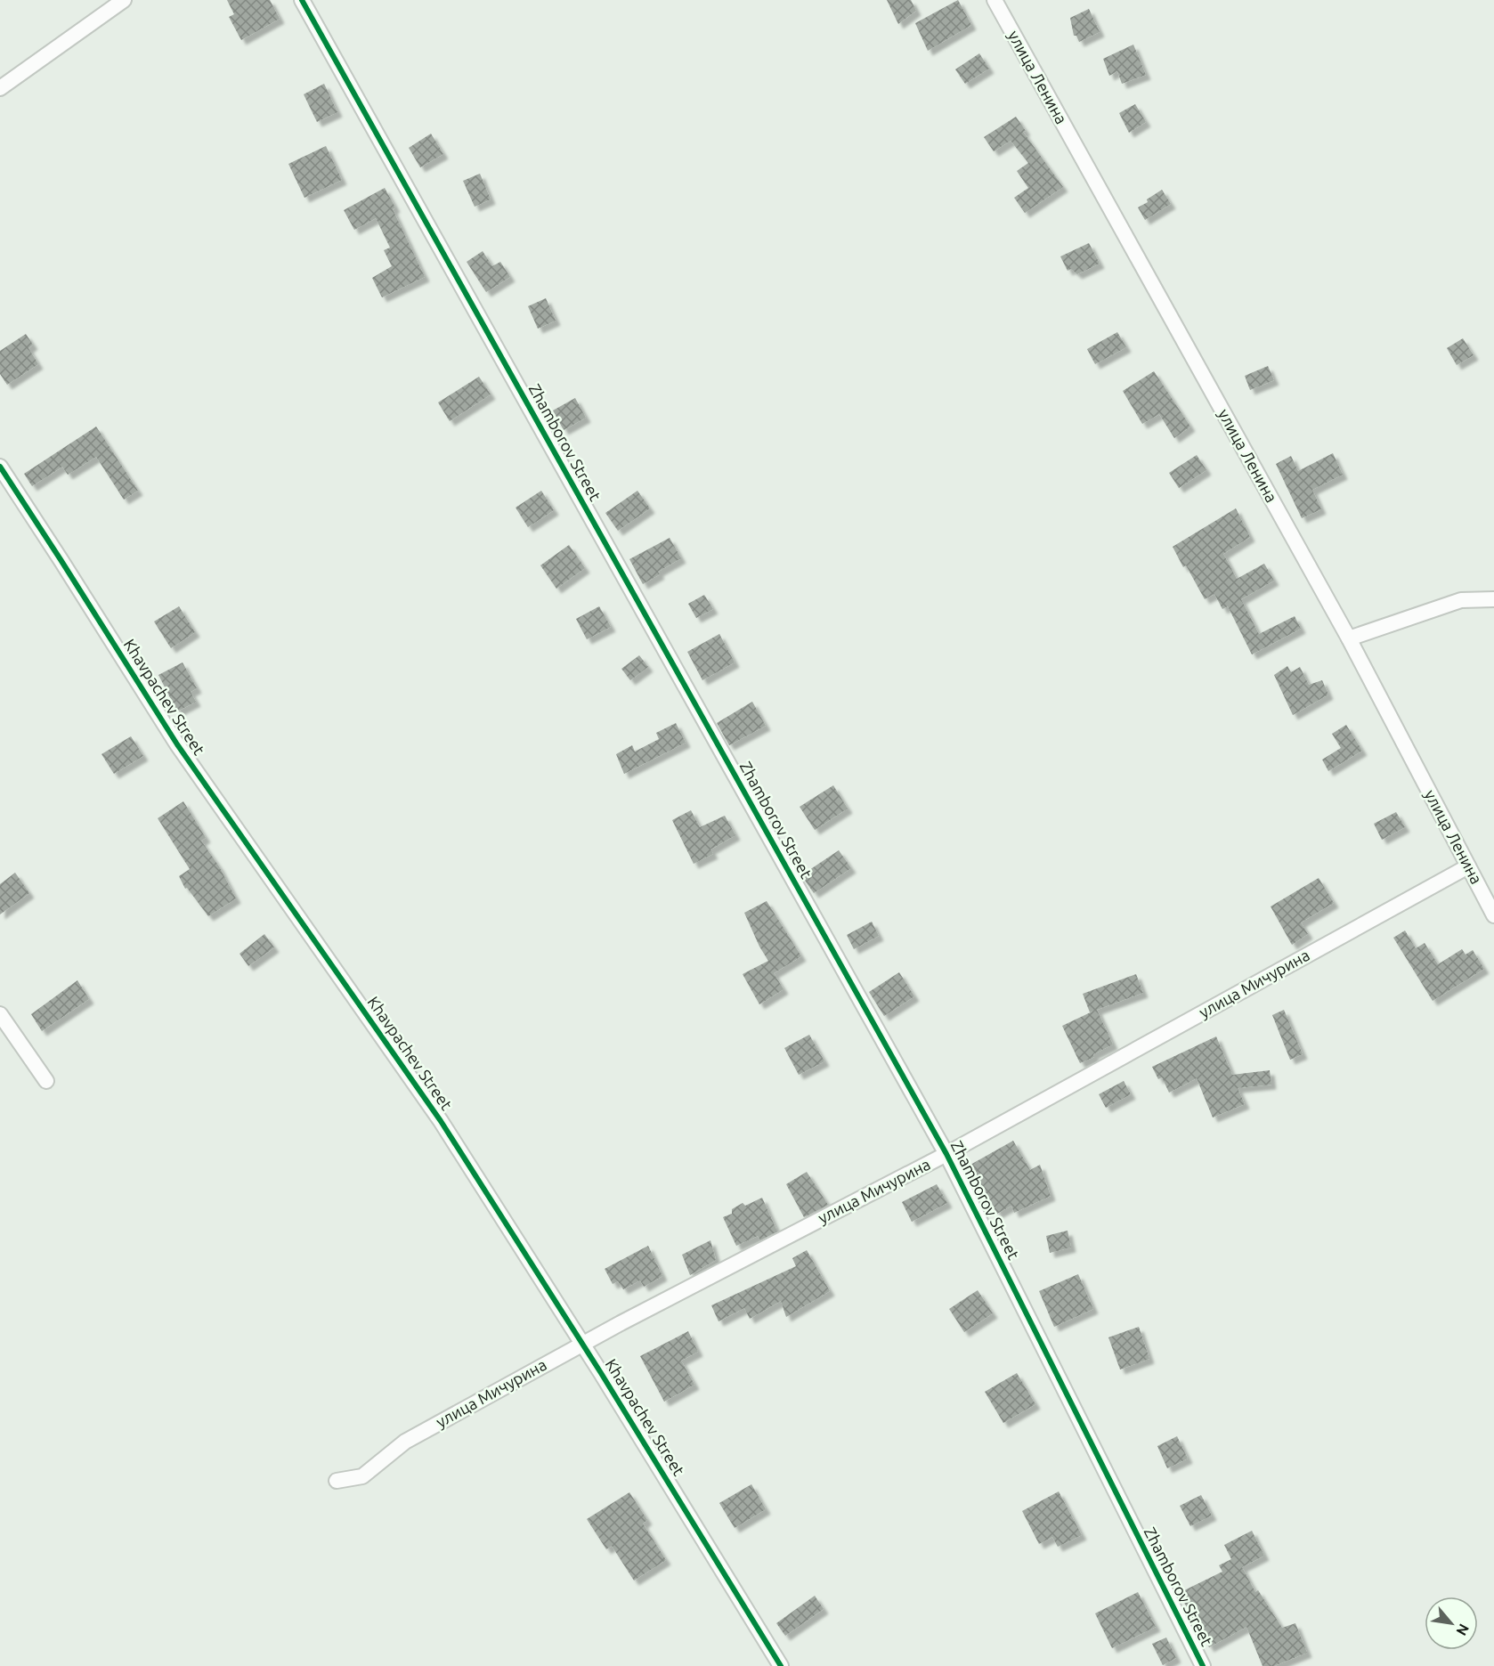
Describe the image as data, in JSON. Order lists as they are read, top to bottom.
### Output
{
  "streets": {
    "street": [
      "улица Ленина",
      "Zhamborov Street",
      "Khavpachev Street",
      "улица Мичурина"
    ]
  },
  "crossings": [
    ["улица Ленина", "улица Мичурина"],
    ["Zhamborov Street", "улица Мичурина"],
    ["Khavpachev Street", "улица Мичурина"]
  ],
  "north": "bottom right"
}
